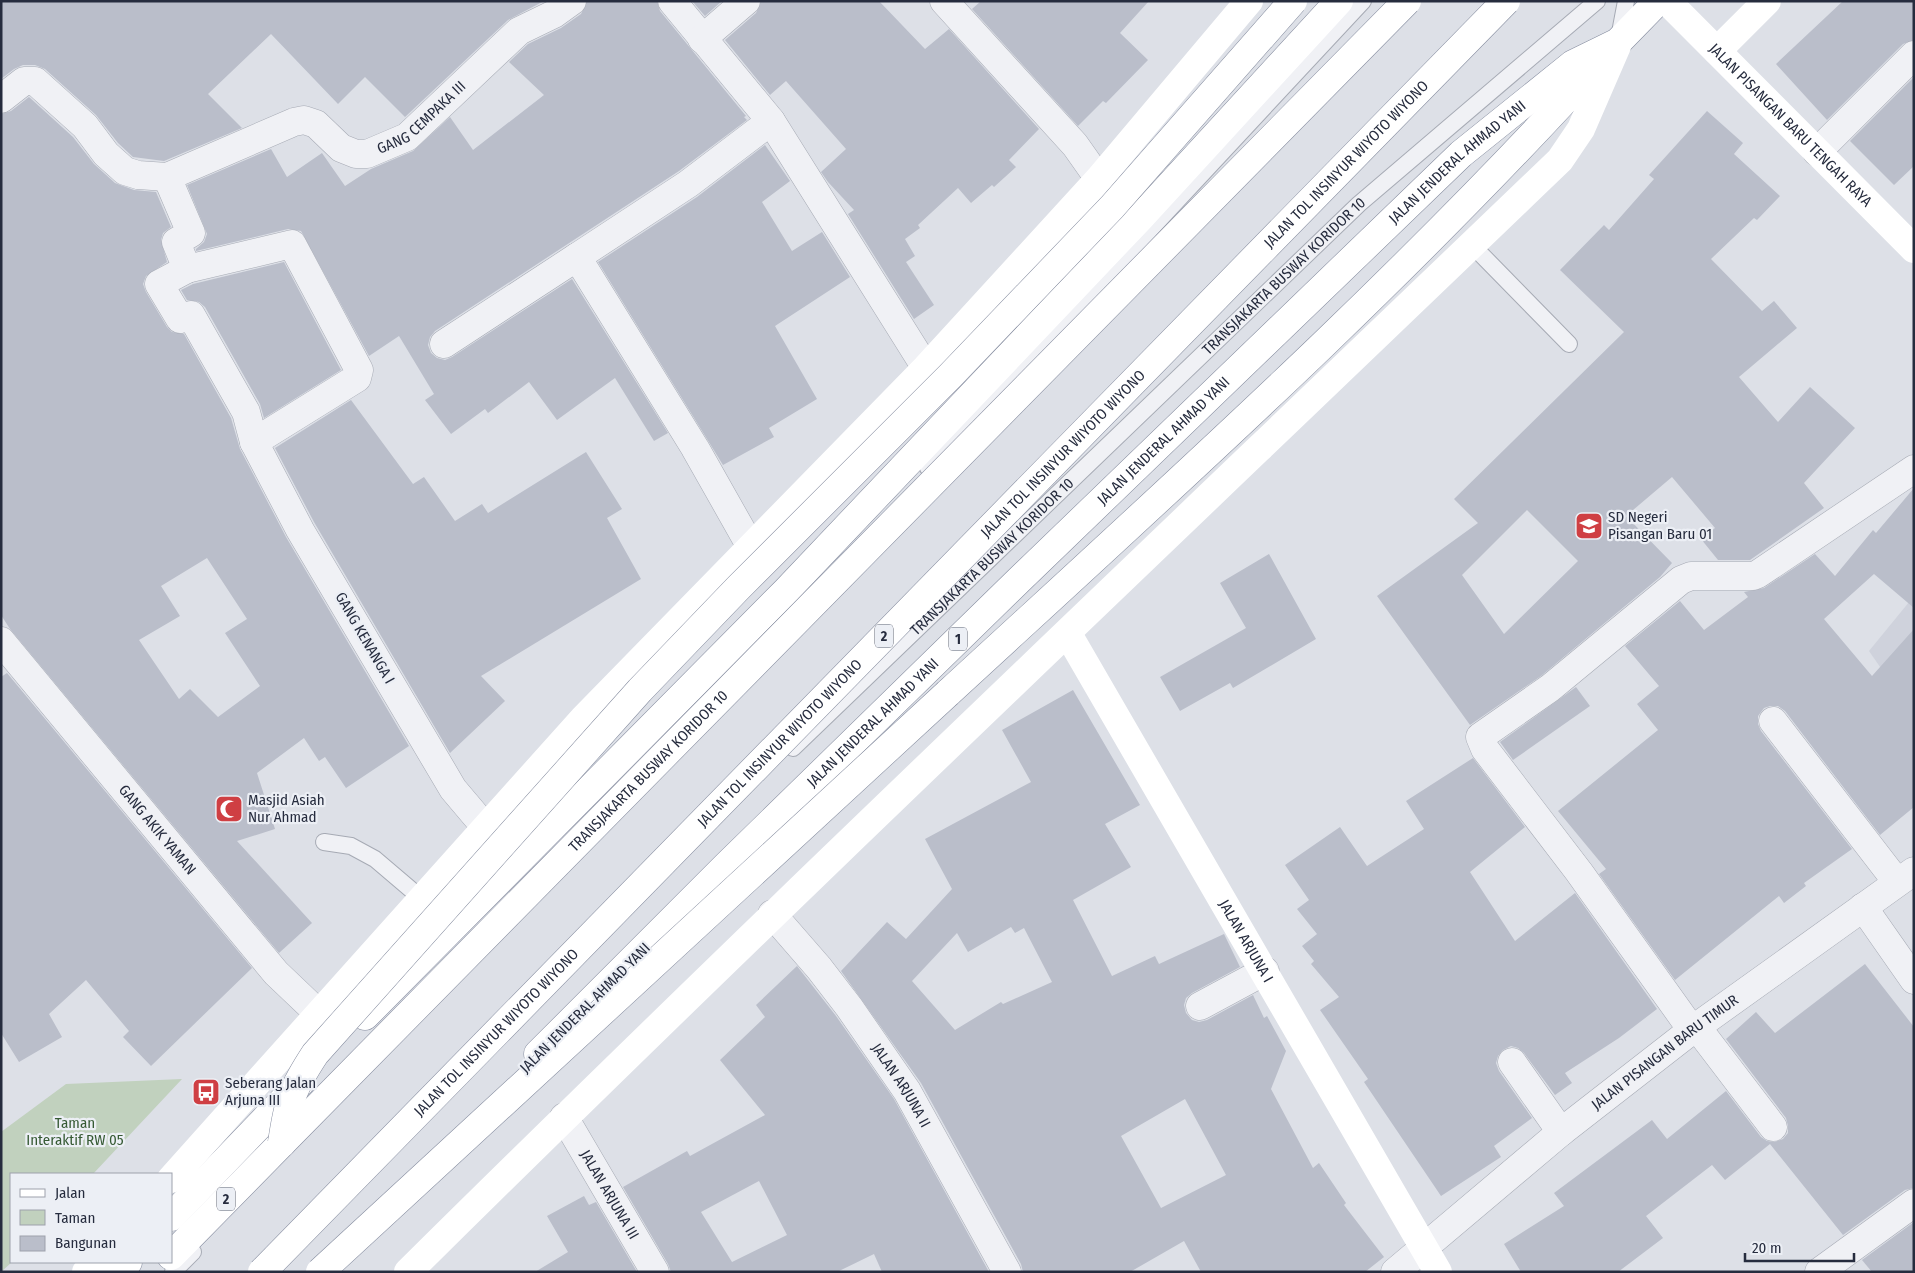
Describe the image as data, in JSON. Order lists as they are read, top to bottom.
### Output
{
  "streets": {
    "main road": [
      "JALAN PISANGAN BARU TENGAH RAYA",
      "JALAN JENDERAL AHMAD YANI",
      "JALAN TOL INSINYUR WIYOTO WIYONO",
      "2",
      "1",
      "JALAN ARJUNA I"
    ],
    "street": [
      "GANG CEMPAKA III",
      "GANG KENANGA I",
      "GANG AKIK YAMAN",
      "JALAN PISANGAN BARU TIMUR",
      "JALAN ARJUNA II",
      "JALAN ARJUNA III"
    ],
    "lane": ["TRANSJAKARTA BUSWAY KORIDOR 10"]
  },
  "crossings": [
    ["JALAN JENDERAL AHMAD YANI", "JALAN ARJUNA I"],
    ["JALAN JENDERAL AHMAD YANI", "JALAN ARJUNA II"],
    ["JALAN JENDERAL AHMAD YANI", "JALAN ARJUNA III"],
    ["JALAN ARJUNA I", "JALAN PISANGAN BARU TIMUR"]
  ],
  "parks": ["Taman Interaktif RW 05"],
  "places": {
    "school or university": ["SD Negeri Pisangan Baru 01"],
    "mosque": ["Masjid Asiah Nur Ahmad"],
    "bus stop": ["Seberang Jalan Arjuna III"]
  },
  "legend": ["Jalan", "Taman", "Bangunan"],
  "scale_bar": "20 m"
}
